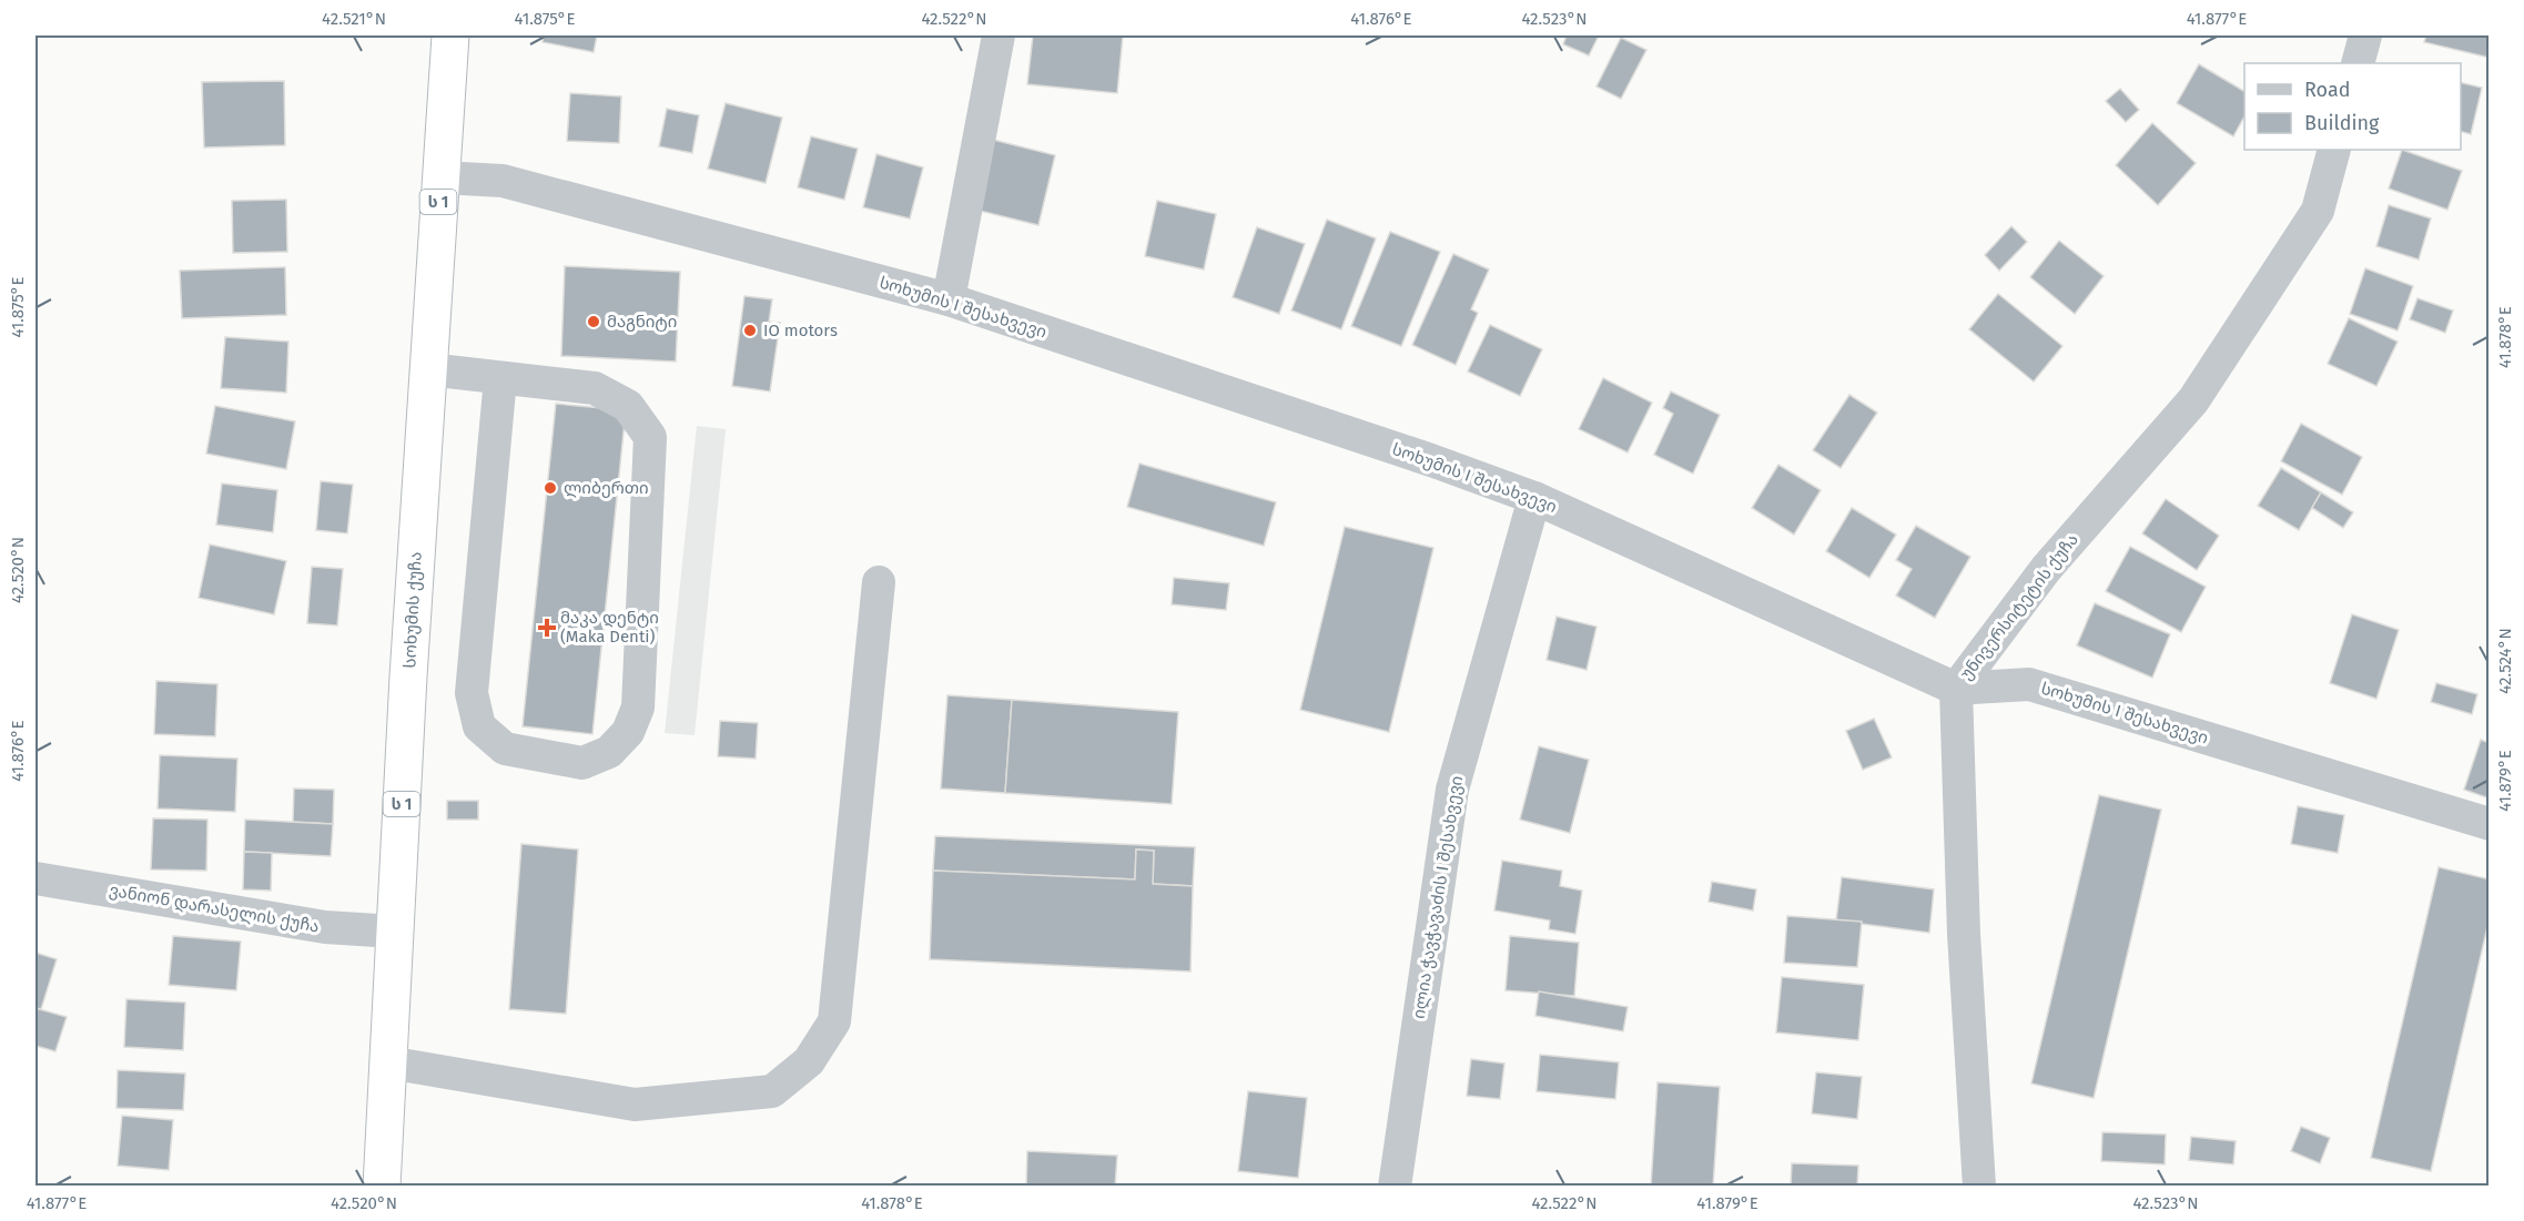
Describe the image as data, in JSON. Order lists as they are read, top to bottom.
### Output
{
  "streets": {
    "highway": ["ს 1", "სოხუმის ქუჩა"],
    "street": [
      "სოხუმის I შესახვევი",
      "უნივერსიტეტის ქუჩა",
      "ილია ჭავჭავაძის I შესახვევი",
      "ვანიონ დარასელის ქუჩა"
    ]
  },
  "crossings": [
    ["სოხუმის I შესახვევი", "უნივერსიტეტის ქუჩა"],
    ["სოხუმის I შესახვევი", "სოხუმის ქუჩა"],
    ["სოხუმის I შესახვევი", "ილია ჭავჭავაძის I შესახვევი"],
    ["სოხუმის ქუჩა", "ვანიონ დარასელის ქუჩა"]
  ],
  "places": {
    "other": ["მაგნიტი", "IO motors", "ლიბერთი"],
    "health": ["მაკა დენტი (Maka Denti)"]
  },
  "legend": ["Road", "Building"],
  "coordinates": [
    "42.521°N",
    "41.875°E",
    "42.522°N",
    "41.876°E",
    "42.523°N",
    "41.877°E",
    "41.878°E",
    "42.520°N",
    "42.524°N",
    "41.879°E"
  ]
}
